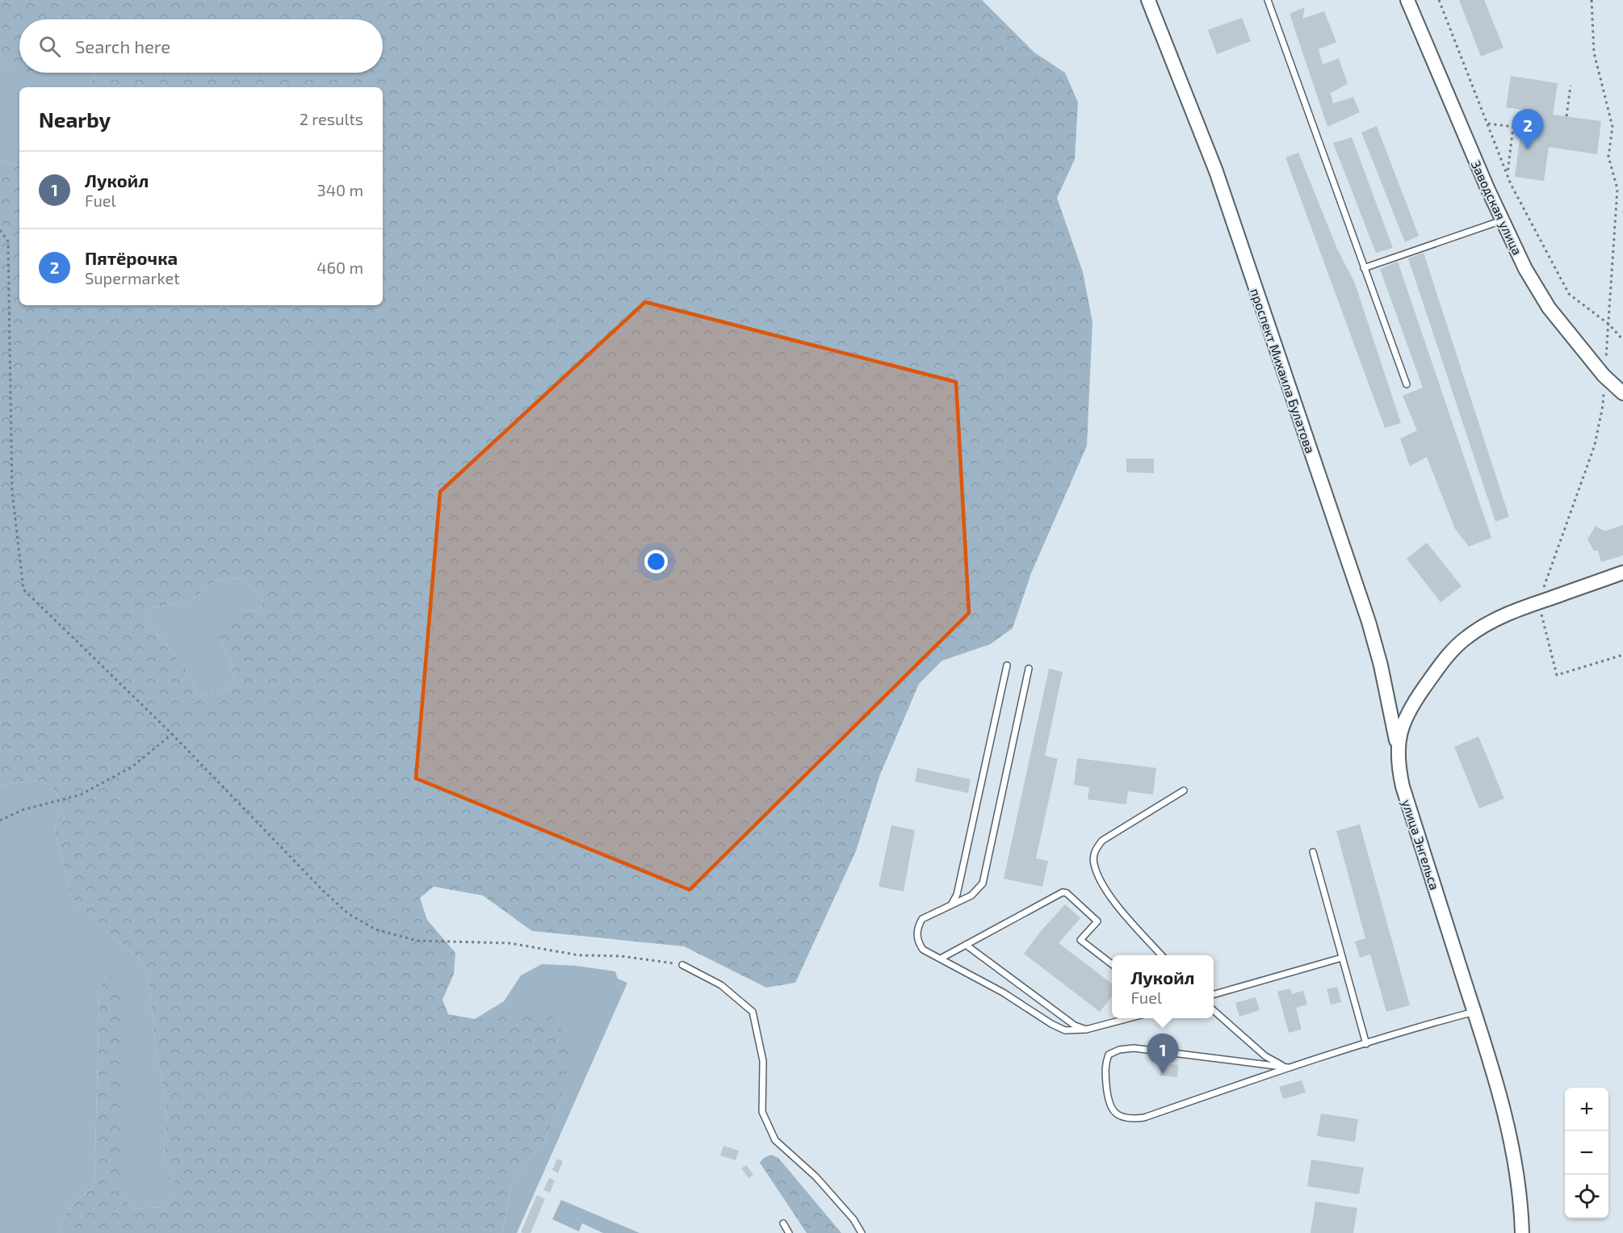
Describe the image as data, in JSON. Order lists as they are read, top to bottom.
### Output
{
  "streets": {
    "street": ["Заводская улица", "проспект Михаила Булатова", "улица Энгельса"]
  },
  "crossings": [
    ["проспект Михаила Булатова", "улица Энгельса"]
  ],
  "page": {
    "search": "Search here",
    "heading": ["Nearby", "2 results"],
    "pins": ["2", "1"],
    "list": [
      {
        "mark": "1",
        "name": "Лукойл",
        "note": "Fuel",
        "value": "340 m"
      },
      {
        "mark": "2",
        "name": "Пятёрочка",
        "note": "Supermarket",
        "value": "460 m"
      }
    ],
    "popup": ["Лукойл", "Fuel"],
    "map_buttons": ["+", "−"]
  }
}
